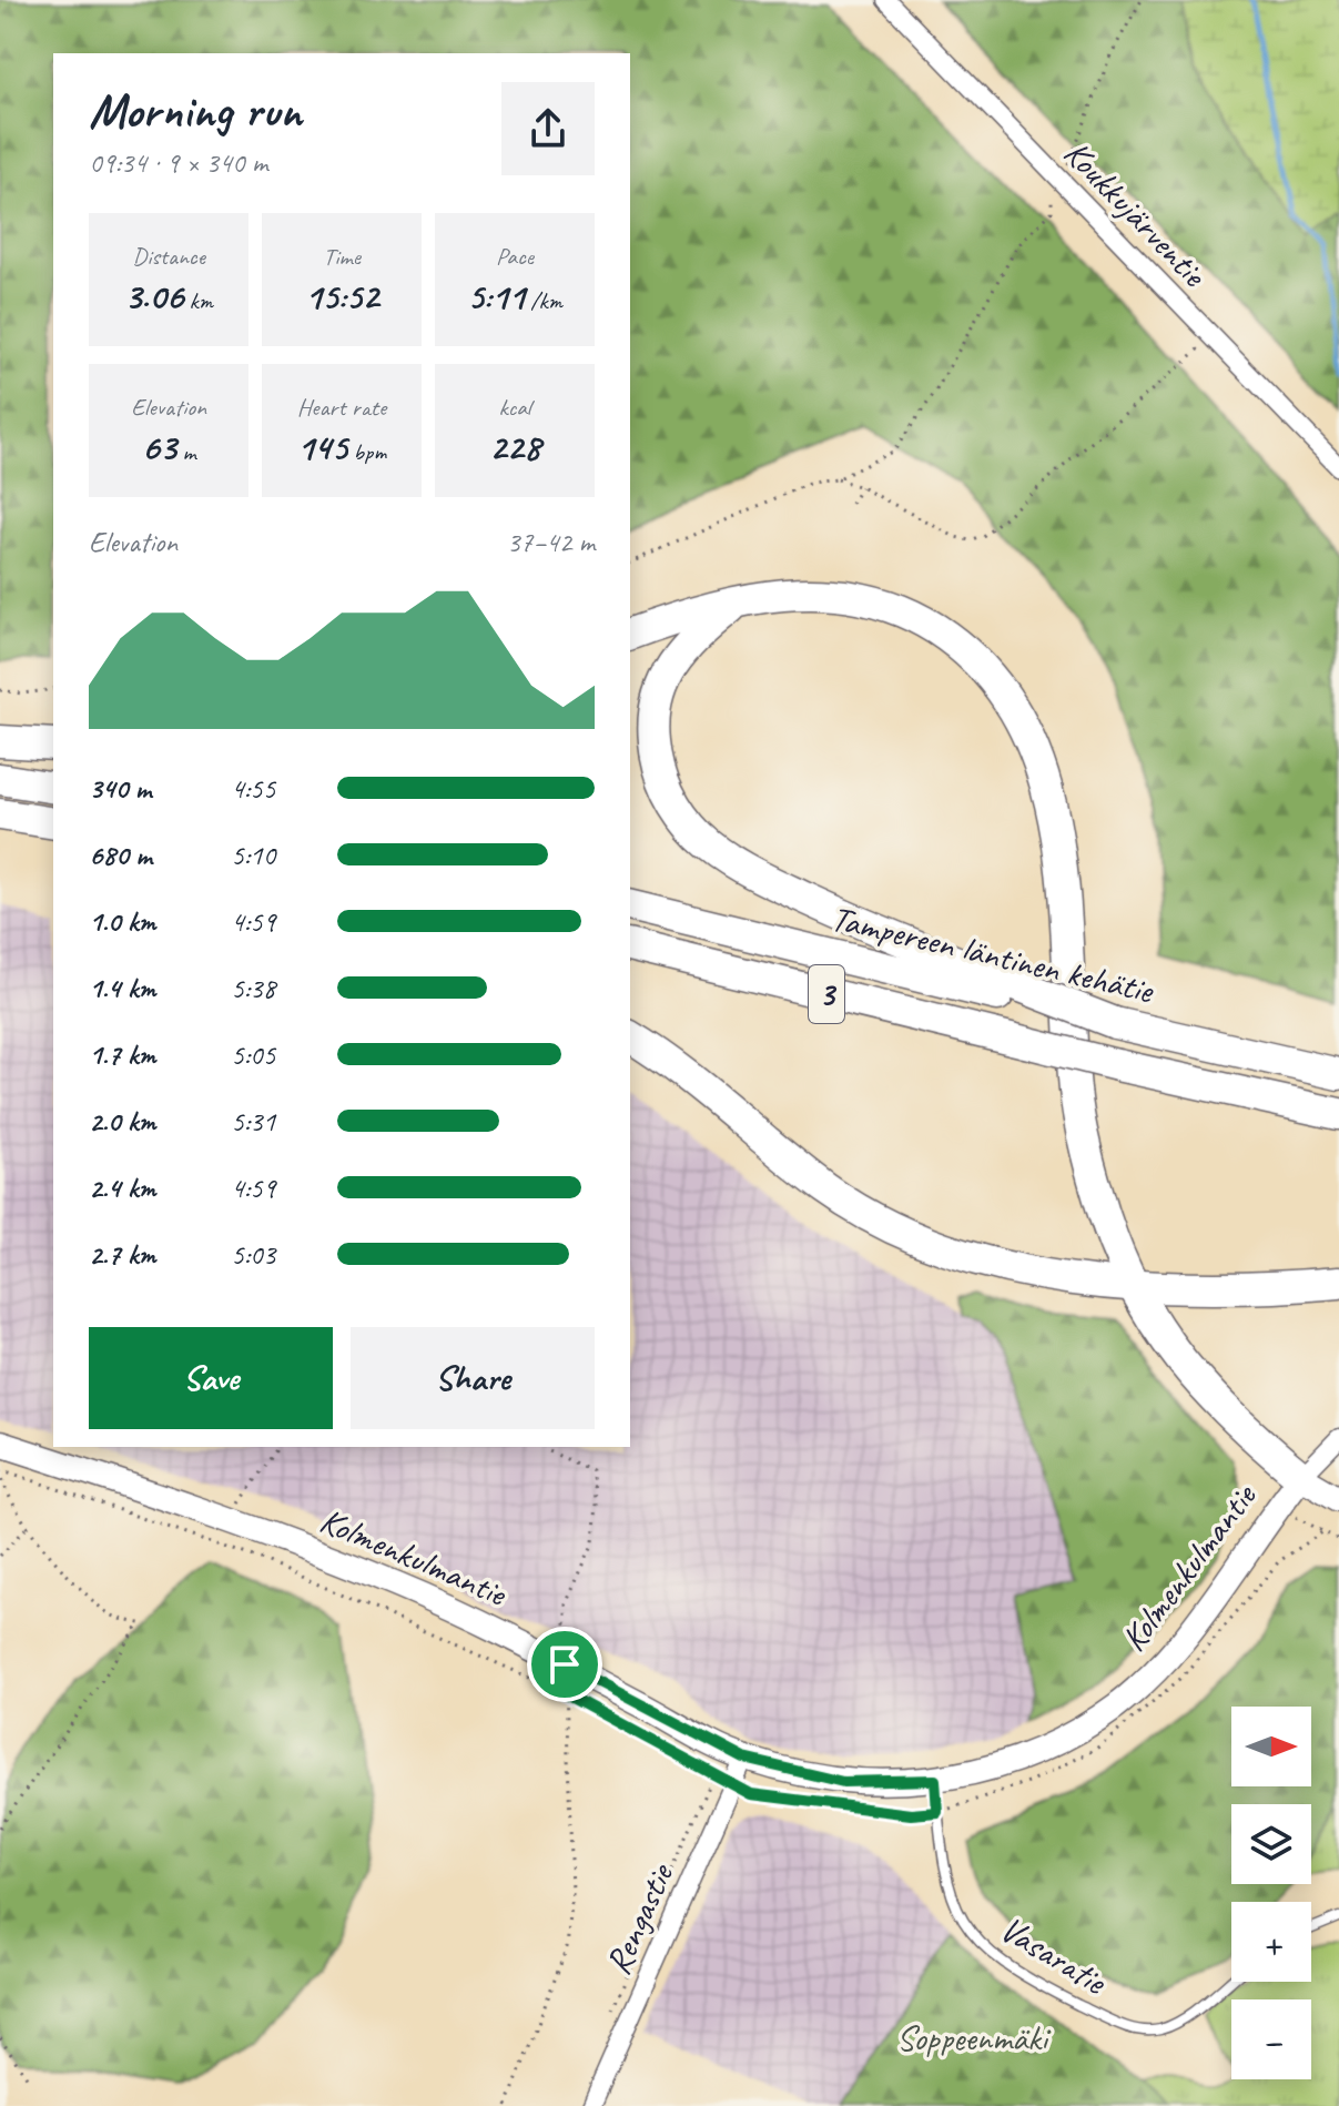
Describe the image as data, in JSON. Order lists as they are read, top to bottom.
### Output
{
  "streets": {
    "highway": ["Tampereen läntinen kehätie", "3"],
    "street": ["Koukkujärventie", "Kolmenkulmantie", "Rengastie"],
    "lane": ["Vasaratie"]
  },
  "crossings": [
    ["Kolmenkulmantie", "Rengastie"],
    ["Kolmenkulmantie", "Vasaratie"]
  ],
  "parks": ["Soppeenmäki"],
  "north": "right",
  "page": {
    "heading": ["Morning run", "09:34 · 9 × 340 m"],
    "stats": [
      ["Distance", "3.06 km"],
      ["Time", "15:52"],
      ["Pace", "5:11 /km"],
      ["Elevation", "63 m"],
      ["Heart rate", "145 bpm"],
      ["kcal", "228"]
    ],
    "chart": ["Elevation", "37–42 m"],
    "list": [
      {
        "name": "340 m",
        "note": "4:55"
      },
      {
        "name": "680 m",
        "note": "5:10"
      },
      {
        "name": "1.0 km",
        "note": "4:59"
      },
      {
        "name": "1.4 km",
        "note": "5:38"
      },
      {
        "name": "1.7 km",
        "note": "5:05"
      },
      {
        "name": "2.0 km",
        "note": "5:31"
      },
      {
        "name": "2.4 km",
        "note": "4:59"
      },
      {
        "name": "2.7 km",
        "note": "5:03"
      }
    ],
    "buttons": ["Save", "Share"],
    "map_buttons": ["+", "−"]
  }
}
